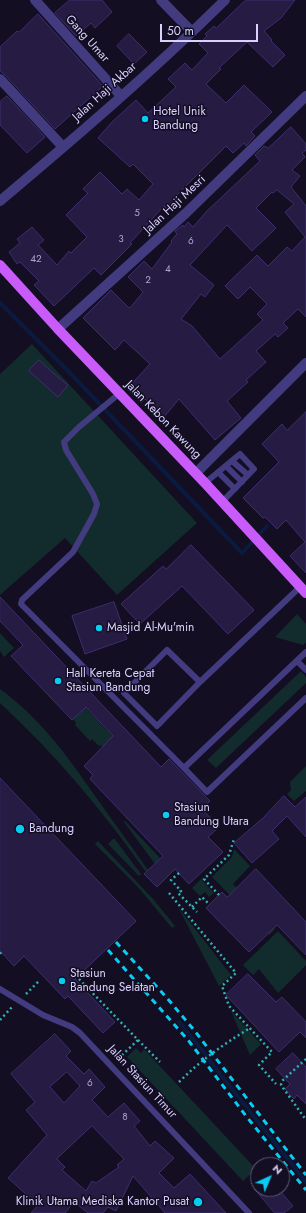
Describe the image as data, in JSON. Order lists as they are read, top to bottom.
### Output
{
  "streets": {
    "main road": ["Jalan Kebon Kawung"],
    "street": ["Gang Umar", "Jalan Haji Akbar", "Jalan Haji Mesri"],
    "lane": ["Jalan Stasiun Timur"]
  },
  "crossings": [
    ["Gang Umar", "Jalan Haji Akbar"],
    ["Jalan Haji Mesri", "Jalan Kebon Kawung"]
  ],
  "places": [
    "Hotel Unik Bandung",
    "Masjid Al-Mu'min",
    "Hall Kereta Cepat Stasiun Bandung",
    "Stasiun Bandung Utara",
    "Bandung",
    "Stasiun Bandung Selatan",
    "Klinik Utama Mediska Kantor Pusat"
  ],
  "house_numbers": [
    "5",
    "3",
    "6",
    "42",
    "4",
    "2",
    "6",
    "8"
  ],
  "scale_bar": "50 m",
  "north": "top right"
}
